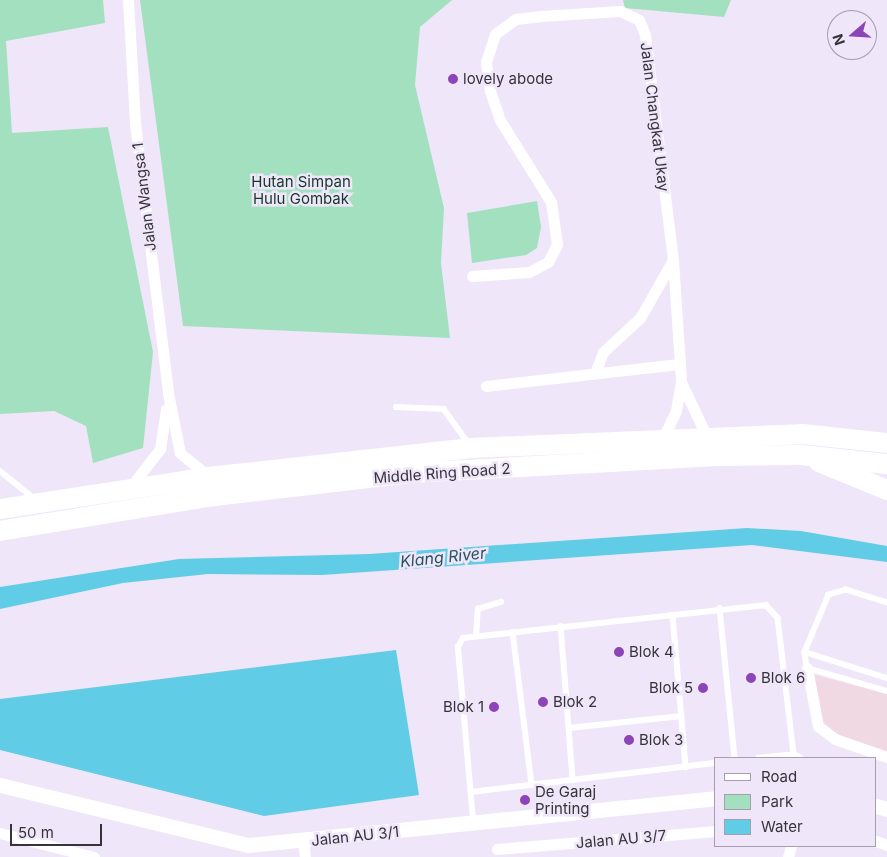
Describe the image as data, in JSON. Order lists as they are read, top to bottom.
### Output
{
  "streets": {
    "highway": ["Middle Ring Road 2"],
    "main road": ["Jalan AU 3/1"],
    "street": ["Jalan Changkat Ukay", "Jalan Wangsa 1", "Jalan AU 3/7"]
  },
  "crossings": [
    ["Jalan Changkat Ukay", "Middle Ring Road 2"],
    ["Jalan Wangsa 1", "Middle Ring Road 2"]
  ],
  "water": ["Klang River"],
  "parks": ["Hutan Simpan Hulu Gombak"],
  "places": [
    "lovely abode",
    "Blok 4",
    "Blok 6",
    "Blok 5",
    "Blok 2",
    "Blok 1",
    "Blok 3",
    "De Garaj Printing"
  ],
  "legend": ["Road", "Park", "Water"],
  "scale_bar": "50 m",
  "north": "left"
}
